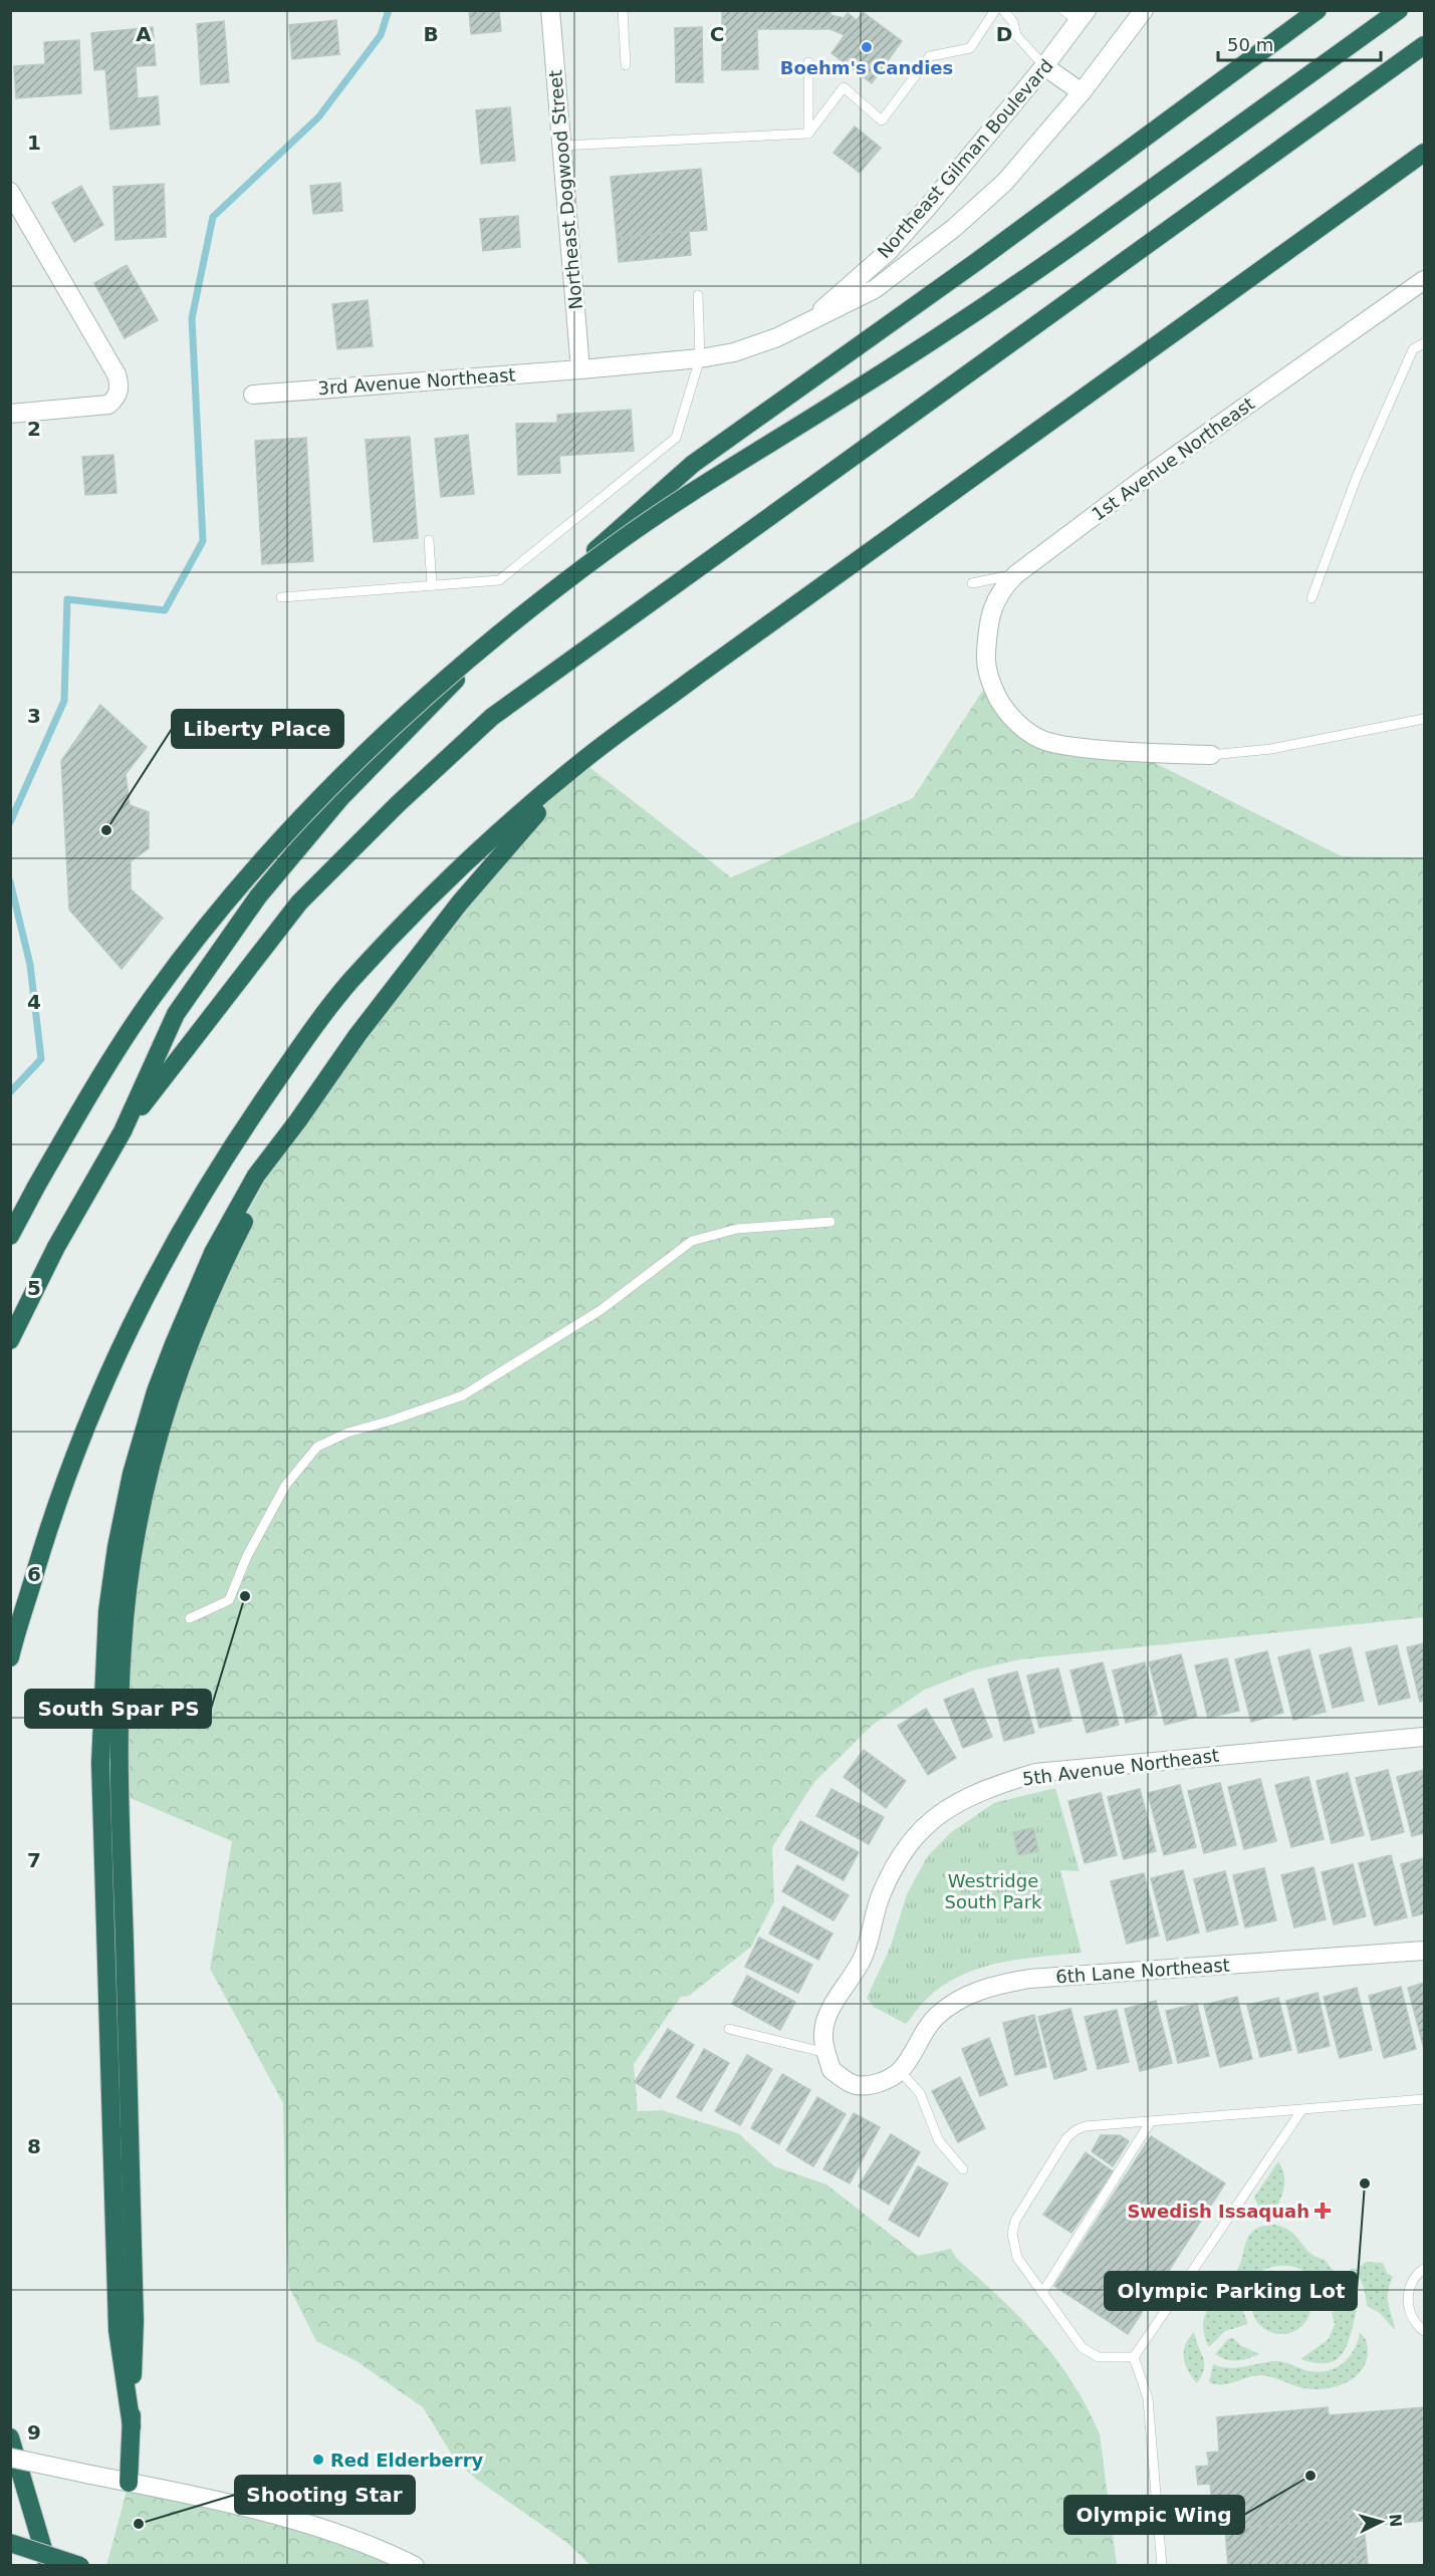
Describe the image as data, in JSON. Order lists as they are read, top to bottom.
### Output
{
  "streets": {
    "street": [
      "Northeast Gilman Boulevard",
      "Northeast Dogwood Street",
      "3rd Avenue Northeast",
      "1st Avenue Northeast",
      "5th Avenue Northeast",
      "6th Lane Northeast"
    ]
  },
  "crossings": [
    ["Northeast Gilman Boulevard", "Northeast Dogwood Street"],
    ["Northeast Gilman Boulevard", "3rd Avenue Northeast"],
    ["Northeast Dogwood Street", "3rd Avenue Northeast"]
  ],
  "parks": ["Westridge South Park"],
  "places": {
    "other": [
      "Boehm's Candies",
      "Liberty Place",
      "South Spar PS",
      "Olympic Parking Lot",
      "Red Elderberry",
      "Olympic Wing",
      "Shooting Star"
    ],
    "health": ["Swedish Issaquah"]
  },
  "scale_bar": "50 m",
  "north": "right",
  "grid": {
    "columns": [
      "A",
      "B",
      "C",
      "D"
    ],
    "rows": [
      "1",
      "2",
      "3",
      "4",
      "5",
      "6",
      "7",
      "8",
      "9"
    ]
  }
}
